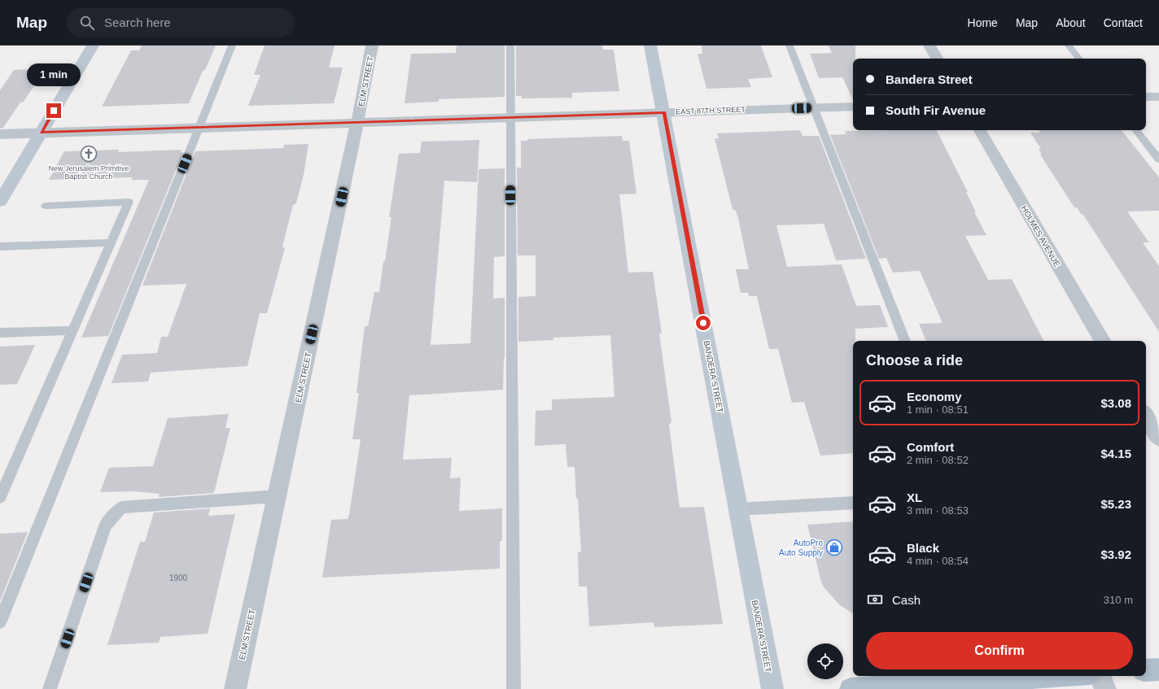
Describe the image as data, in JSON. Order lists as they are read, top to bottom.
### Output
{
  "streets": {
    "street": [
      "ELM STREET",
      "EAST 87TH STREET",
      "HOLMES AVENUE",
      "BANDERA STREET"
    ]
  },
  "crossings": [
    ["ELM STREET", "EAST 87TH STREET"],
    ["EAST 87TH STREET", "BANDERA STREET"]
  ],
  "places": {
    "church": ["New Jerusalem Primitive Baptist Church"],
    "shop": ["AutoPro Auto Supply"]
  },
  "house_numbers": ["1900"],
  "page": {
    "header": "Map",
    "search": "Search here",
    "nav": [
      "Home",
      "Map",
      "About",
      "Contact"
    ],
    "banner": ["Bandera Street", "South Fir Avenue"],
    "bubble": "1 min",
    "heading": "Choose a ride",
    "list": [
      {
        "name": "Economy",
        "note": "1 min · 08:51",
        "value": "$3.08"
      },
      {
        "name": "Comfort",
        "note": "2 min · 08:52",
        "value": "$4.15"
      },
      {
        "name": "XL",
        "note": "3 min · 08:53",
        "value": "$5.23"
      },
      {
        "name": "Black",
        "note": "4 min · 08:54",
        "value": "$3.92"
      }
    ],
    "pay": ["Cash", "310 m"],
    "buttons": "Confirm"
  }
}
